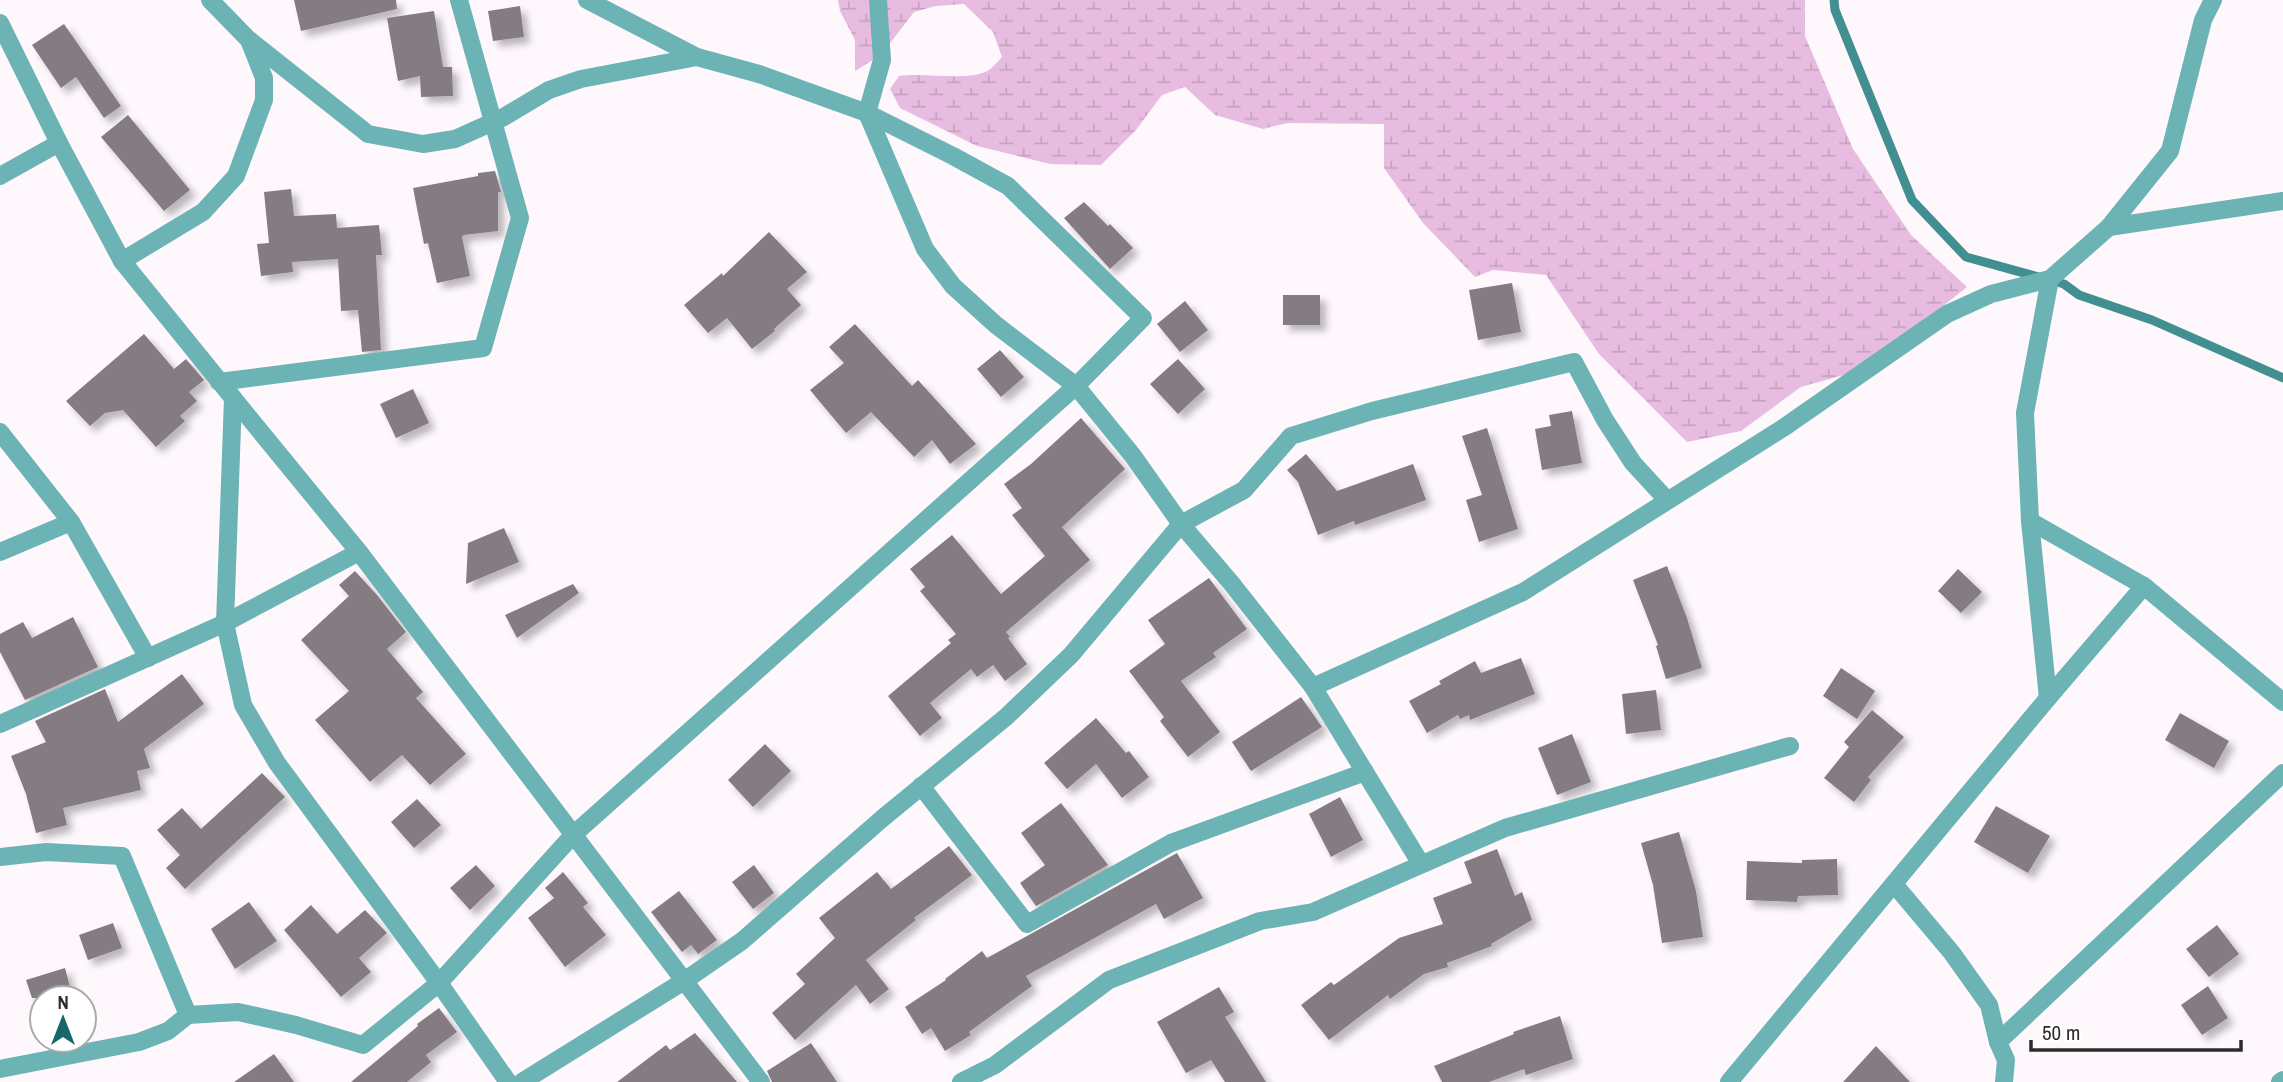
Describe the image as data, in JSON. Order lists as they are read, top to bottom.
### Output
{
  "scale_bar": "50 m",
  "north": "top"
}
